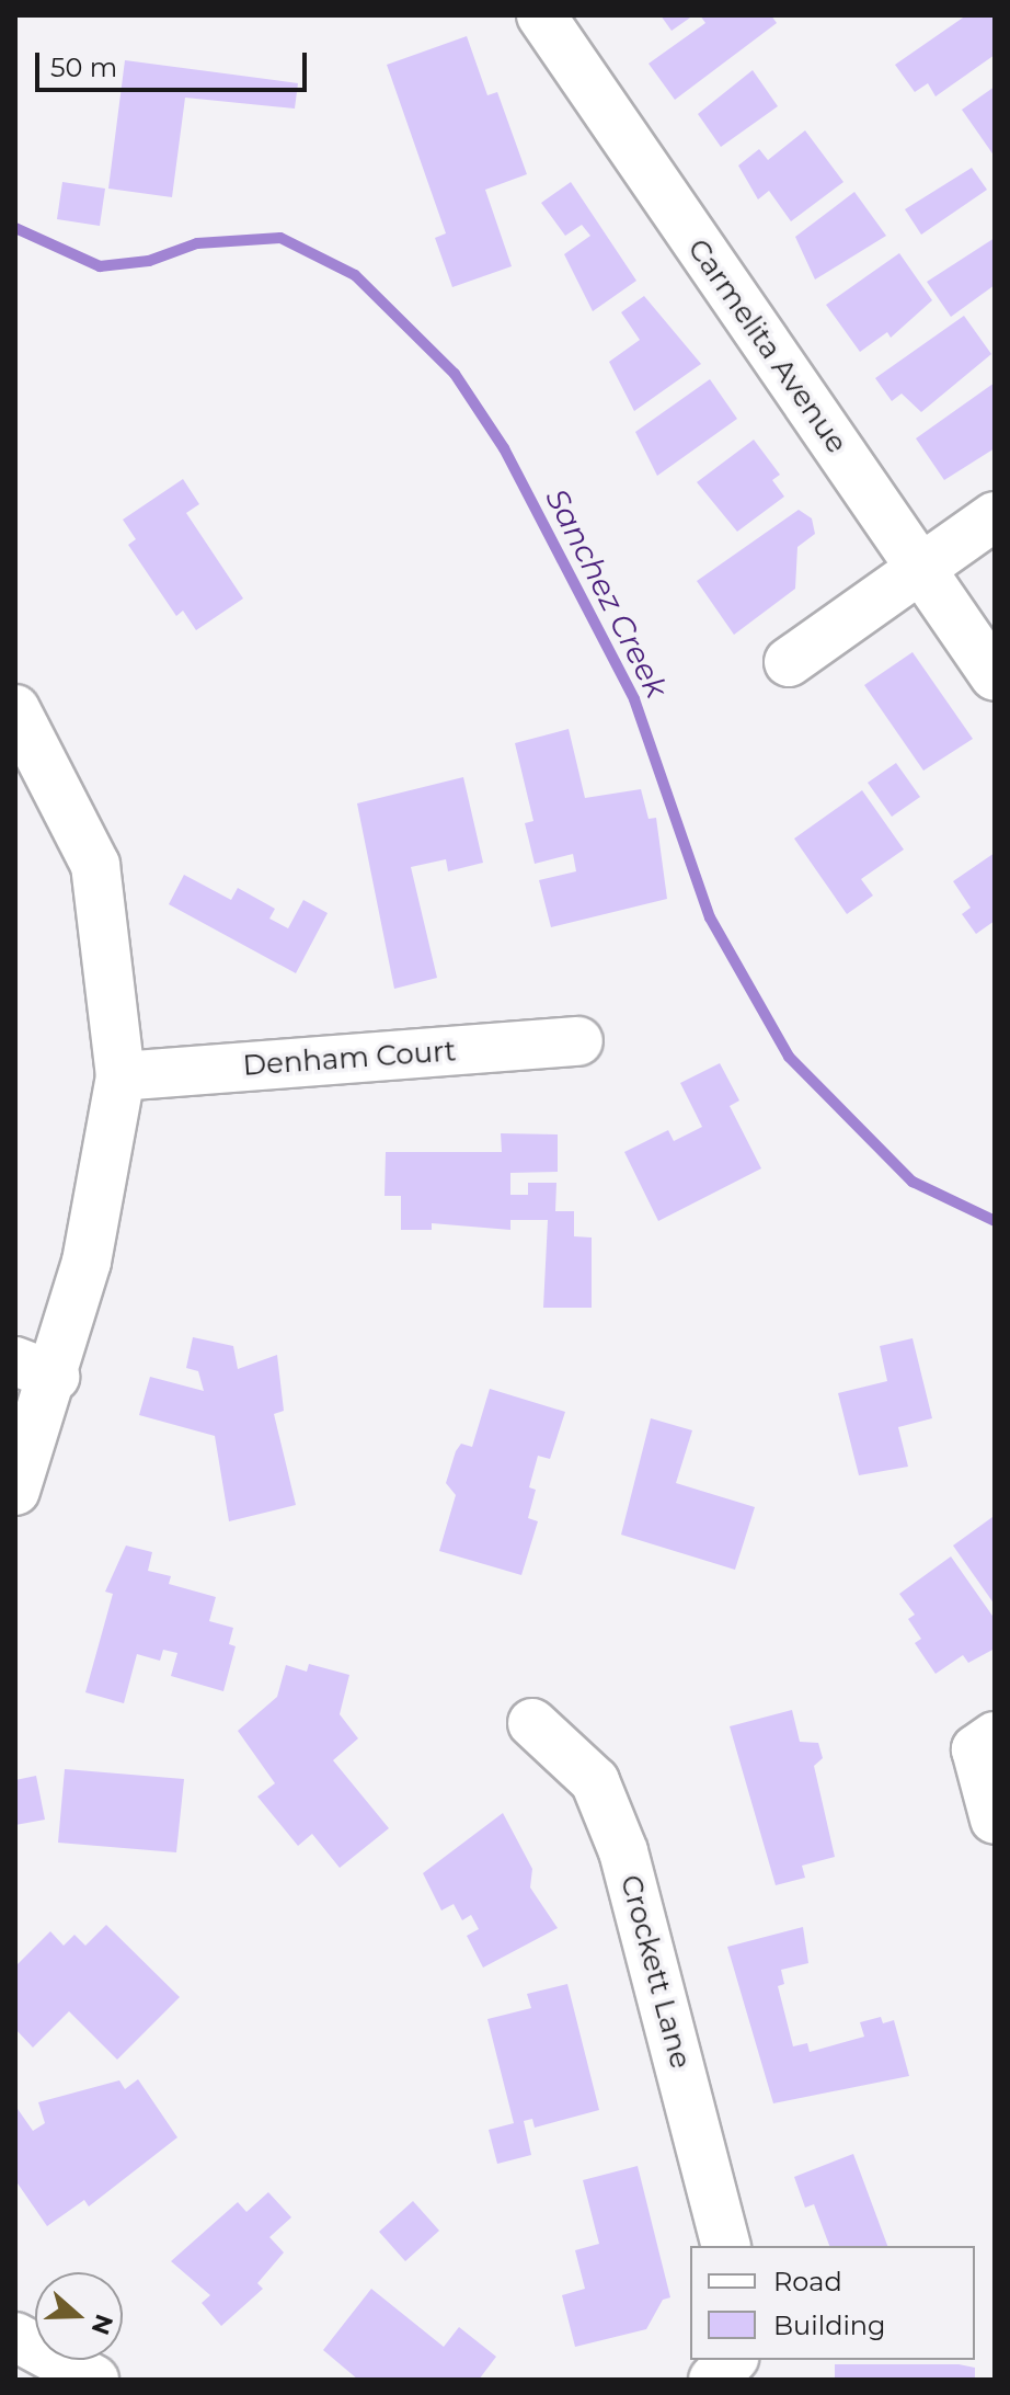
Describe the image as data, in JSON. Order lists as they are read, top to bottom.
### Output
{
  "streets": {
    "street": ["Carmelita Avenue", "Denham Court", "Crockett Lane"]
  },
  "water": ["Sanchez Creek"],
  "legend": ["Road", "Building"],
  "scale_bar": "50 m",
  "north": "right"
}
